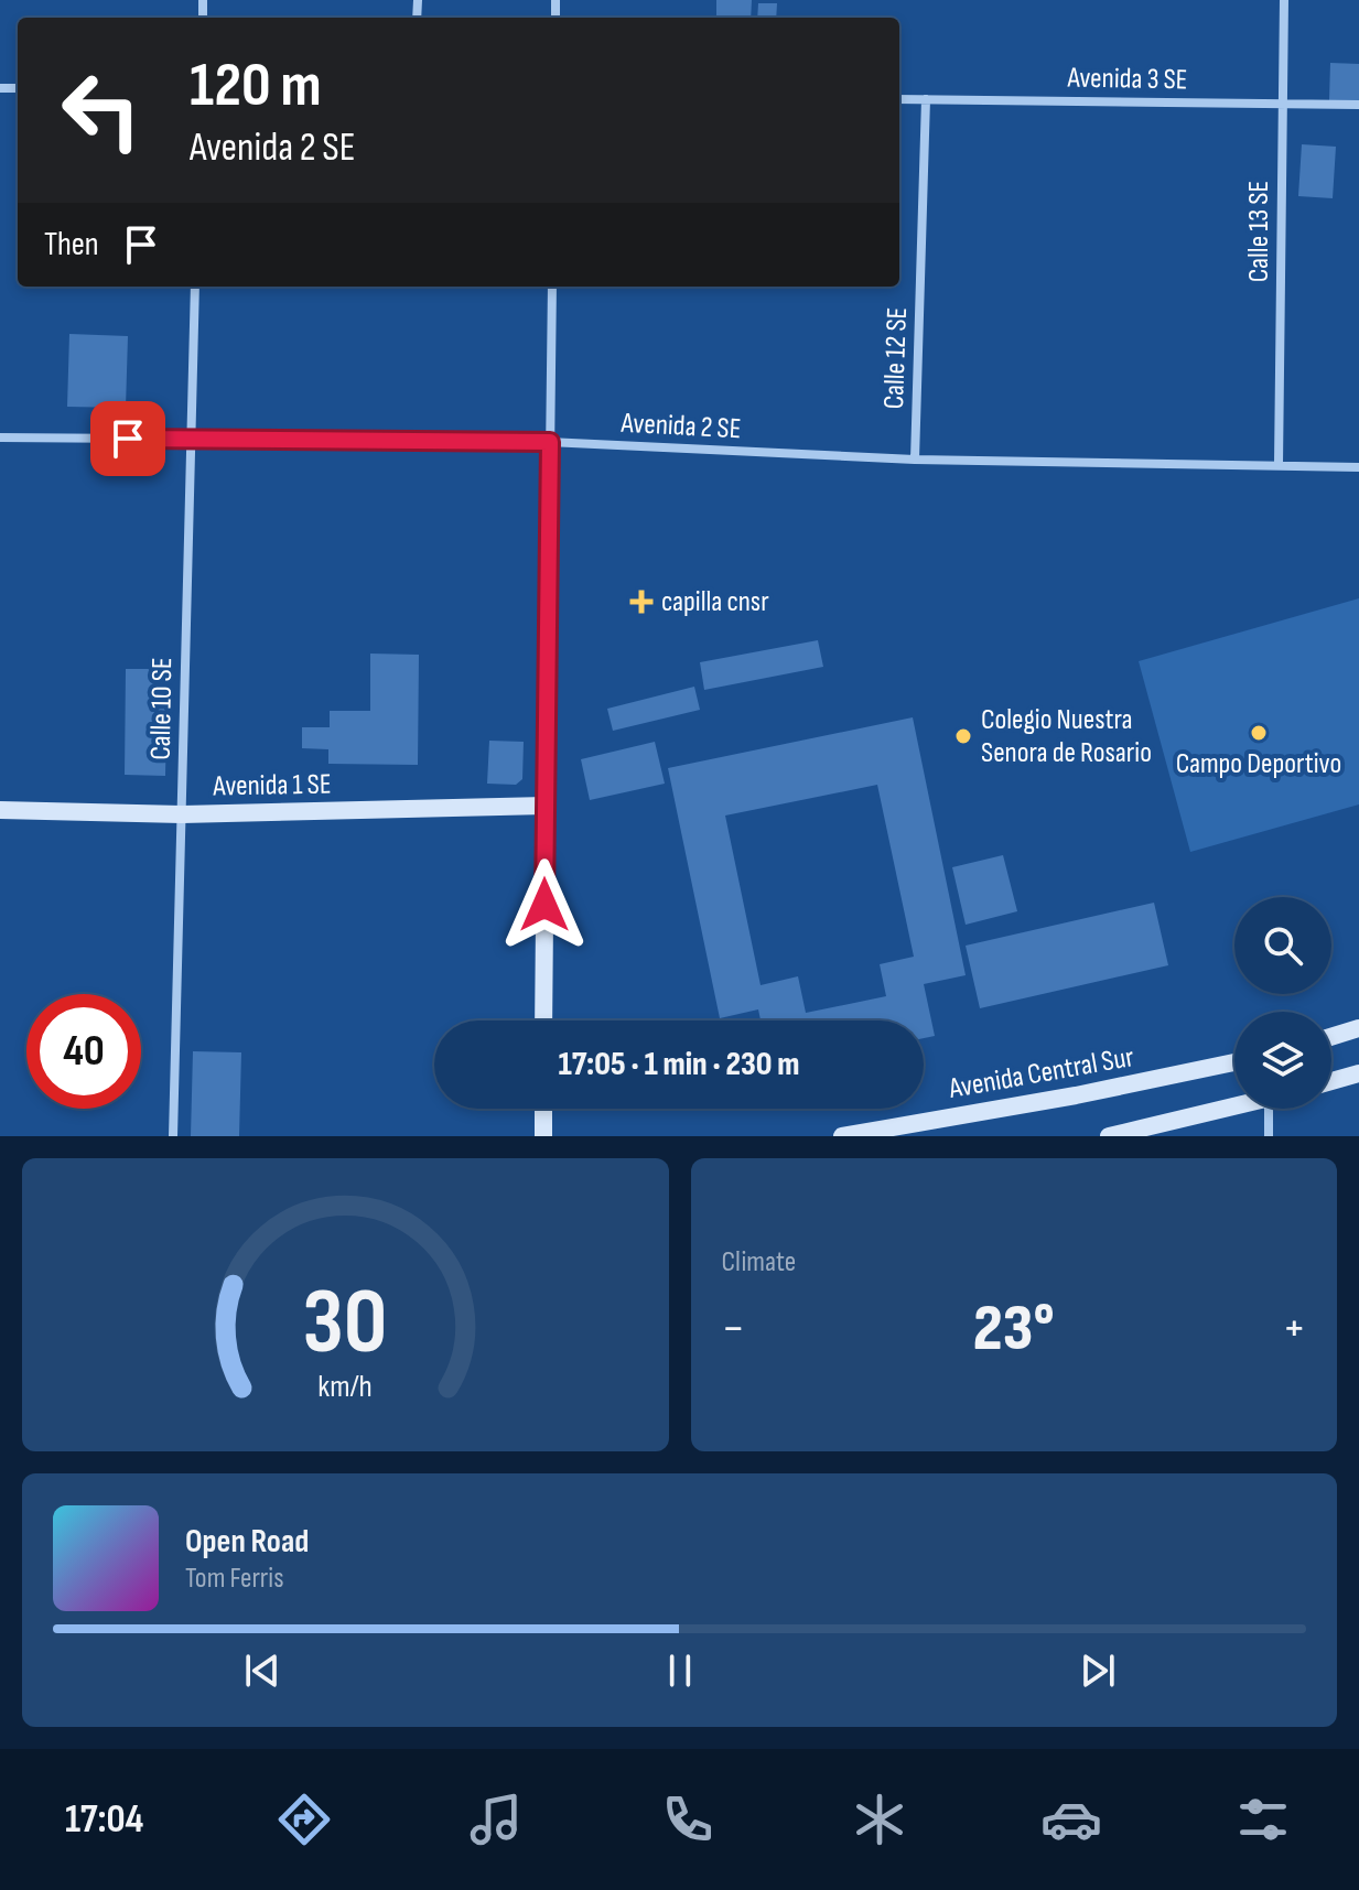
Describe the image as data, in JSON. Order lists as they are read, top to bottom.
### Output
{
  "streets": {
    "street": [
      "Avenida 3 SE",
      "Calle 13 SE",
      "Calle 12 SE",
      "Avenida 2 SE",
      "Calle 10 SE",
      "Avenida 1 SE",
      "Avenida Central Sur"
    ]
  },
  "crossings": [
    ["Avenida 3 SE", "Calle 13 SE"],
    ["Avenida 3 SE", "Calle 12 SE"],
    ["Calle 13 SE", "Avenida 2 SE"],
    ["Calle 12 SE", "Avenida 2 SE"],
    ["Avenida 2 SE", "Calle 10 SE"],
    ["Calle 10 SE", "Avenida 1 SE"]
  ],
  "places": {
    "health": ["capilla cnsr"],
    "other": ["Campo Deportivo", "Colegio Nuestra Senora de Rosario"]
  },
  "page": {
    "turn": ["120 m", "Avenida 2 SE"],
    "then": "Then",
    "limit": "40",
    "trip": "17:05 · 1 min · 230 m",
    "tile": "Climate",
    "heat": ["−", "23°", "+"],
    "song": ["Open Road", "Tom Ferris"],
    "tabs": "17:04",
    "gauge": ["30", "km/h"]
  }
}
